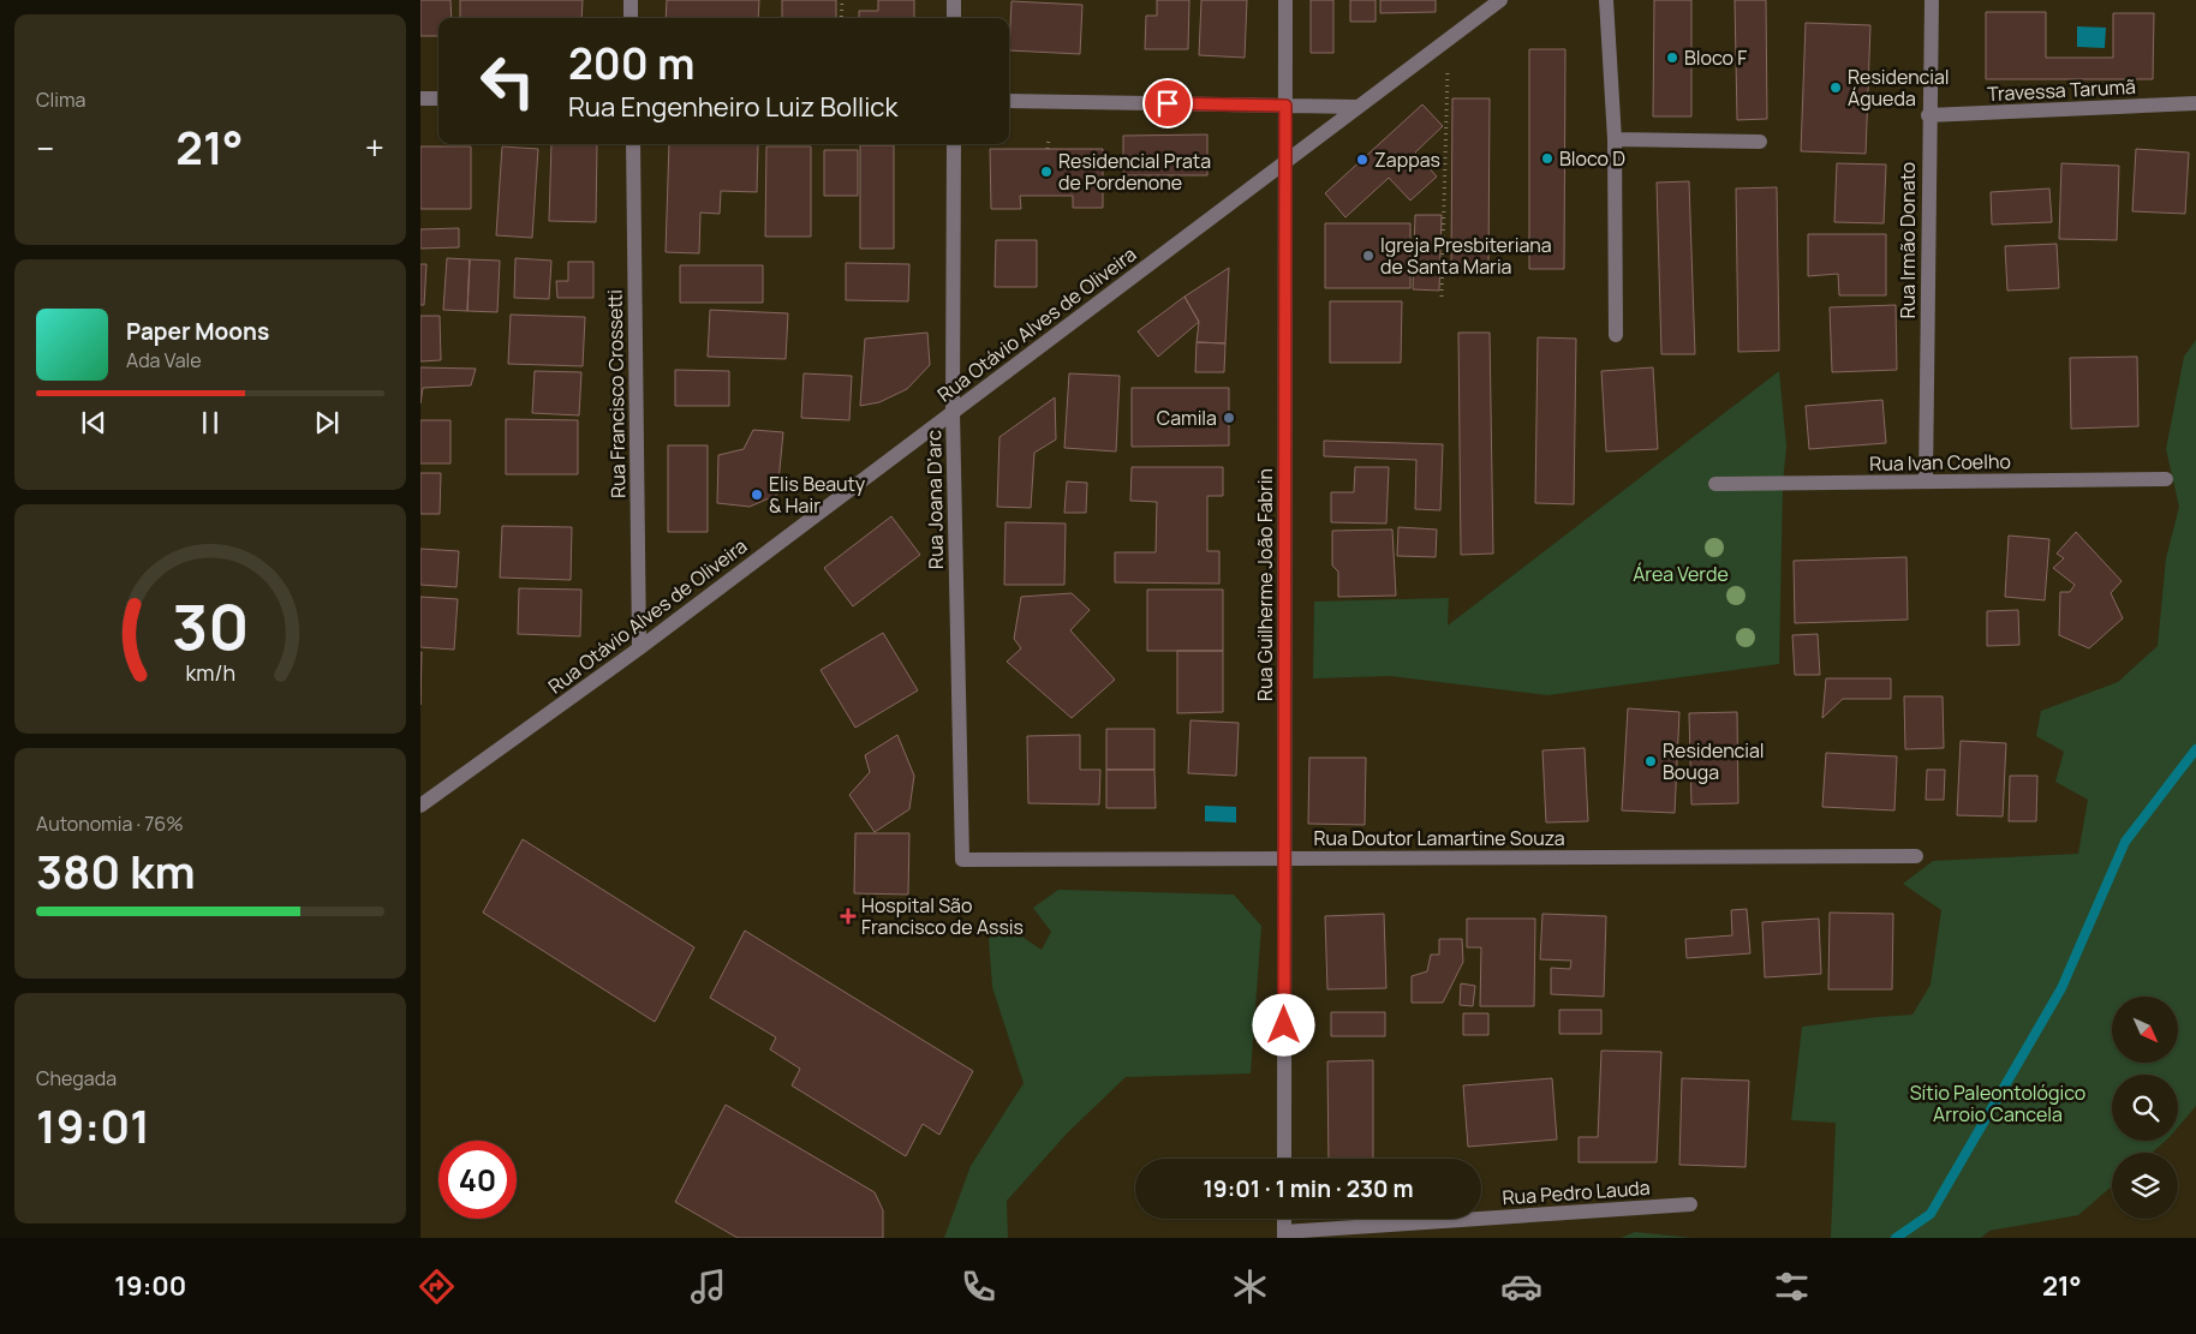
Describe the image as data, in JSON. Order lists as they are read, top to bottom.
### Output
{
  "streets": {
    "street": [
      "Travessa Tarumã",
      "Rua Irmão Donato",
      "Rua Otávio Alves de Oliveira",
      "Rua Francisco Crossetti",
      "Rua Ivan Coelho",
      "Rua Joana D'arc",
      "Rua Guilherme João Fabrin",
      "Rua Doutor Lamartine Souza",
      "Rua Pedro Lauda"
    ]
  },
  "crossings": [
    ["Travessa Tarumã", "Rua Irmão Donato"],
    ["Rua Irmão Donato", "Rua Ivan Coelho"],
    ["Rua Otávio Alves de Oliveira", "Rua Francisco Crossetti"],
    ["Rua Otávio Alves de Oliveira", "Rua Joana D'arc"],
    ["Rua Otávio Alves de Oliveira", "Rua Guilherme João Fabrin"],
    ["Rua Joana D'arc", "Rua Doutor Lamartine Souza"],
    ["Rua Guilherme João Fabrin", "Rua Doutor Lamartine Souza"]
  ],
  "parks": ["Área Verde", "Sítio Paleontológico Arroio Cancela"],
  "places": {
    "other": [
      "Bloco F",
      "Residencial Águeda",
      "Bloco D",
      "Zappas",
      "Residencial Prata de Pordenone",
      "Igreja Presbiteriana de Santa Maria",
      "Camila",
      "Elis Beauty & Hair",
      "Residencial Bouga"
    ],
    "health": ["Hospital São Francisco de Assis"]
  },
  "north": "bottom right",
  "page": {
    "tile": [
      "Clima",
      ["Autonomia · 76%", "380 km"],
      ["Chegada", "19:01"]
    ],
    "turn": ["200 m", "Rua Engenheiro Luiz Bollick"],
    "heat": ["−", "21°", "+"],
    "song": ["Paper Moons", "Ada Vale"],
    "limit": "40",
    "trip": "19:01 · 1 min · 230 m",
    "tabs": ["19:00", "21°"],
    "gauge": ["30", "km/h"]
  }
}
